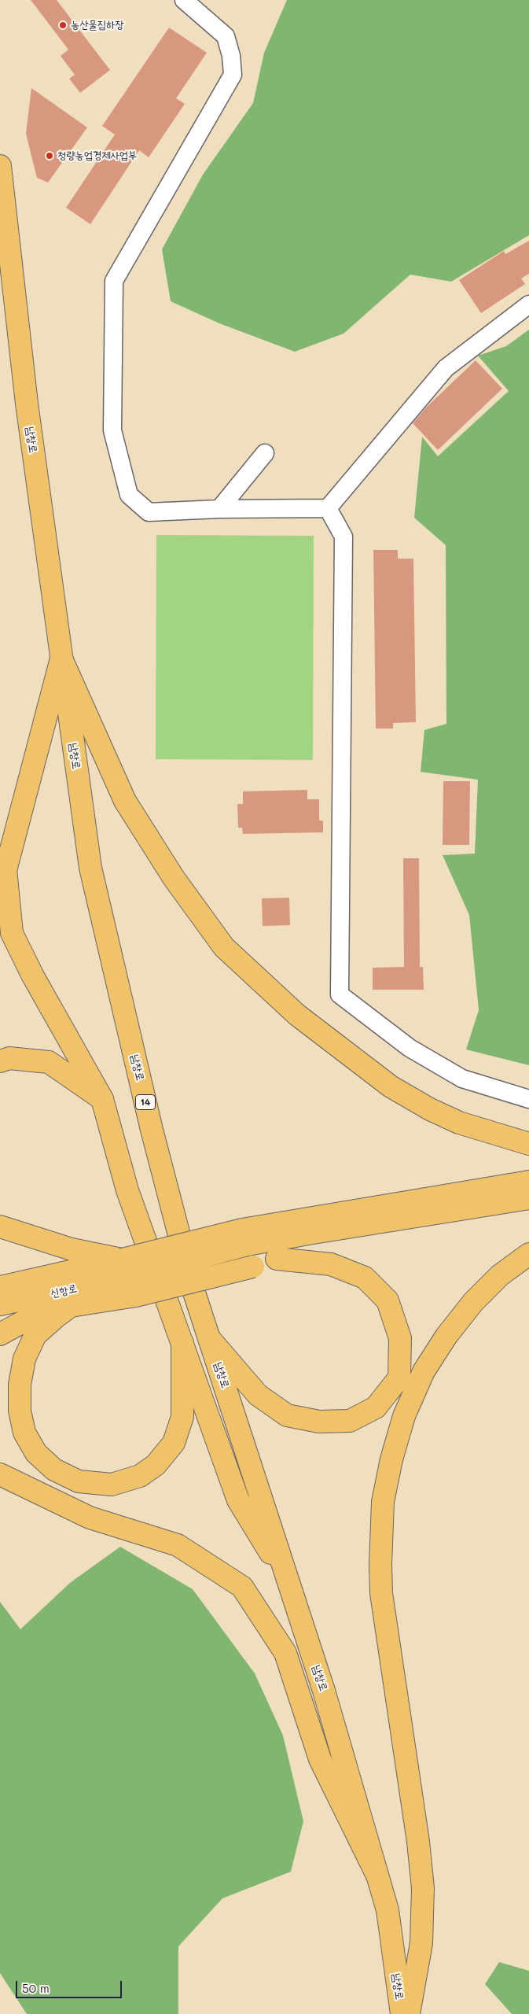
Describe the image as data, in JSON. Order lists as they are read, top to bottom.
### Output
{
  "streets": {
    "main road": ["남창로", "14", "신항로"]
  },
  "places": ["농산물집하장", "청량농업경제사업부"],
  "scale_bar": "50 m"
}
